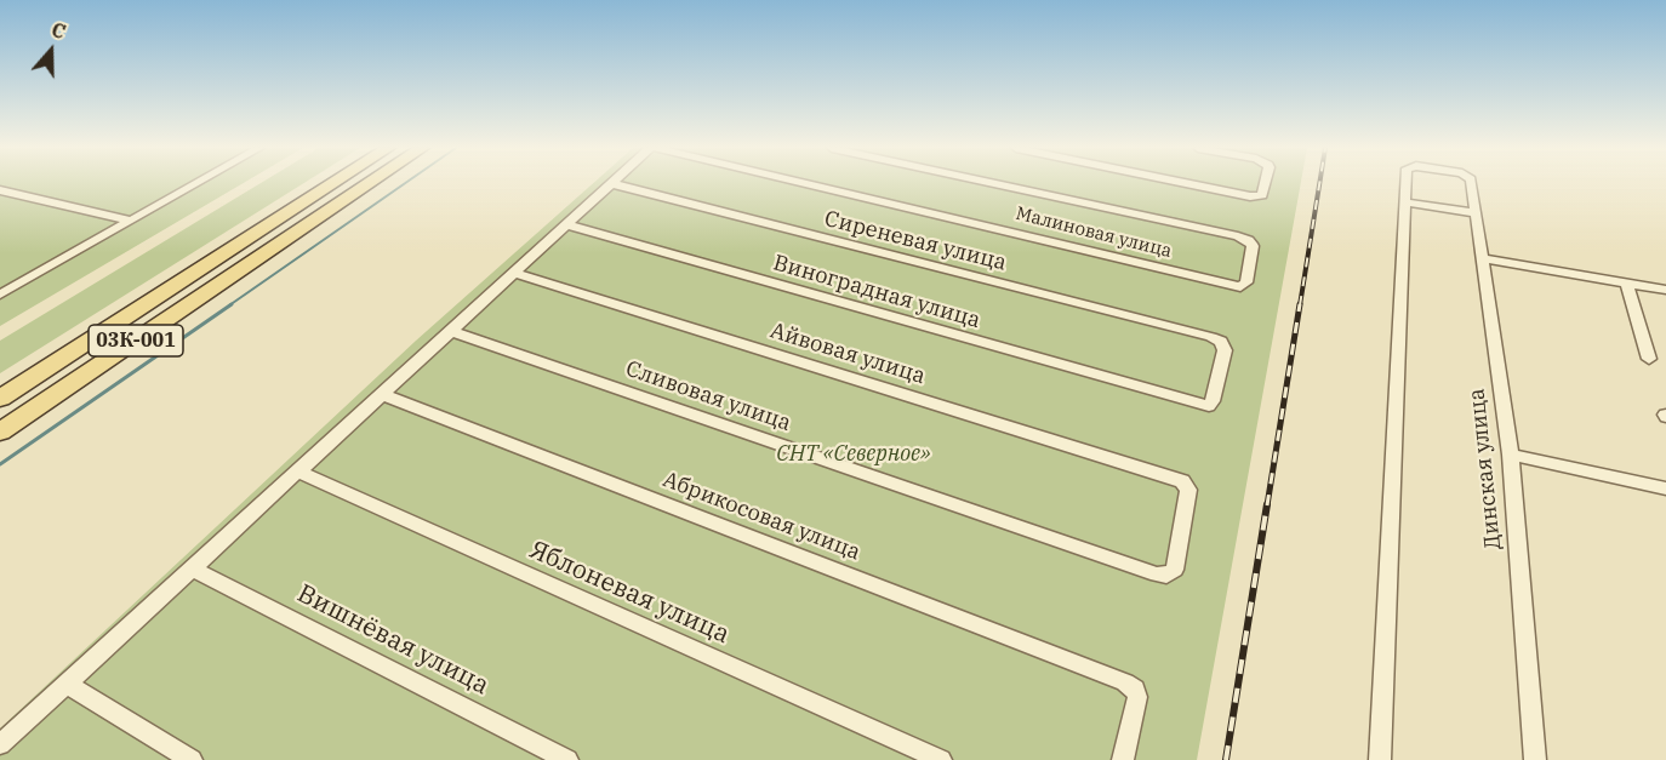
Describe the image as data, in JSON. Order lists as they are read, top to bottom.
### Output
{
  "streets": {
    "main road": ["03К-001"],
    "street": [
      "Малиновая улица",
      "Сиреневая улица",
      "Виноградная улица",
      "Айвовая улица",
      "Сливовая улица",
      "Динская улица",
      "Абрикосовая улица",
      "Яблоневая улица",
      "Вишнёвая улица"
    ]
  },
  "crossings": [
    ["Сиреневая улица", "Виноградная улица"],
    ["Айвовая улица", "Сливовая улица"]
  ],
  "parks": ["СНТ «Северное»"],
  "north": "top"
}
